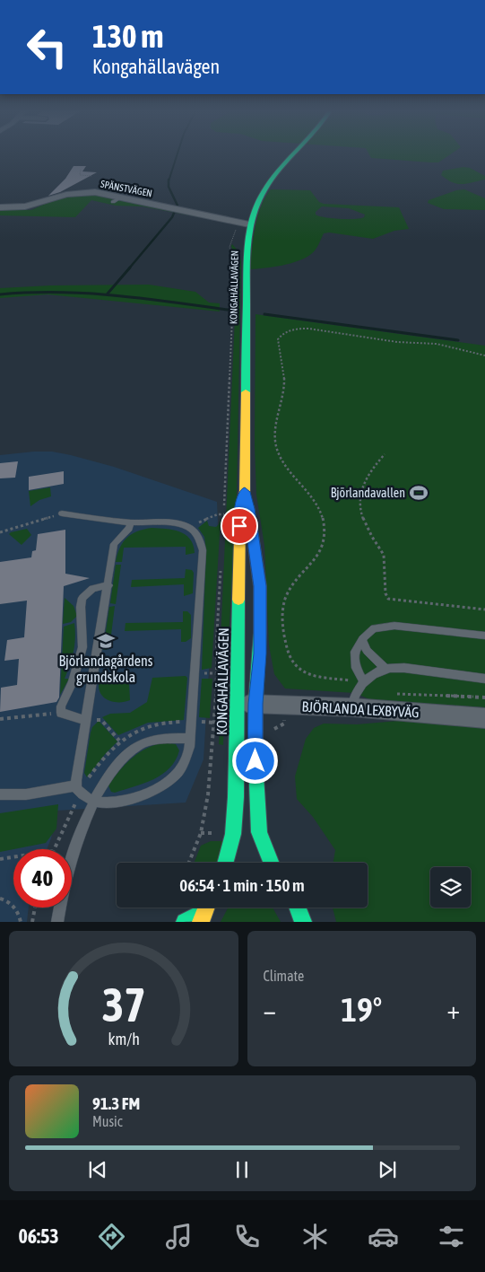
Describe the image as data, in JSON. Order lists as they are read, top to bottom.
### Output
{
  "streets": {
    "street": ["SPÄNSTVÄGEN", "KONGAHÄLLAVÄGEN", "BJÖRLANDA LEXBYVÄG"]
  },
  "crossings": [
    ["SPÄNSTVÄGEN", "KONGAHÄLLAVÄGEN"],
    ["KONGAHÄLLAVÄGEN", "BJÖRLANDA LEXBYVÄG"]
  ],
  "places": {
    "sports": ["Björlandavallen"],
    "school or university": ["Björlandagårdens grundskola"]
  },
  "page": {
    "turn": ["130 m", "Kongahällavägen"],
    "limit": "40",
    "trip": "06:54 · 1 min · 150 m",
    "tile": "Climate",
    "heat": ["−", "19°", "+"],
    "song": ["91.3 FM", "Music"],
    "tabs": "06:53",
    "gauge": ["37", "km/h"]
  }
}
